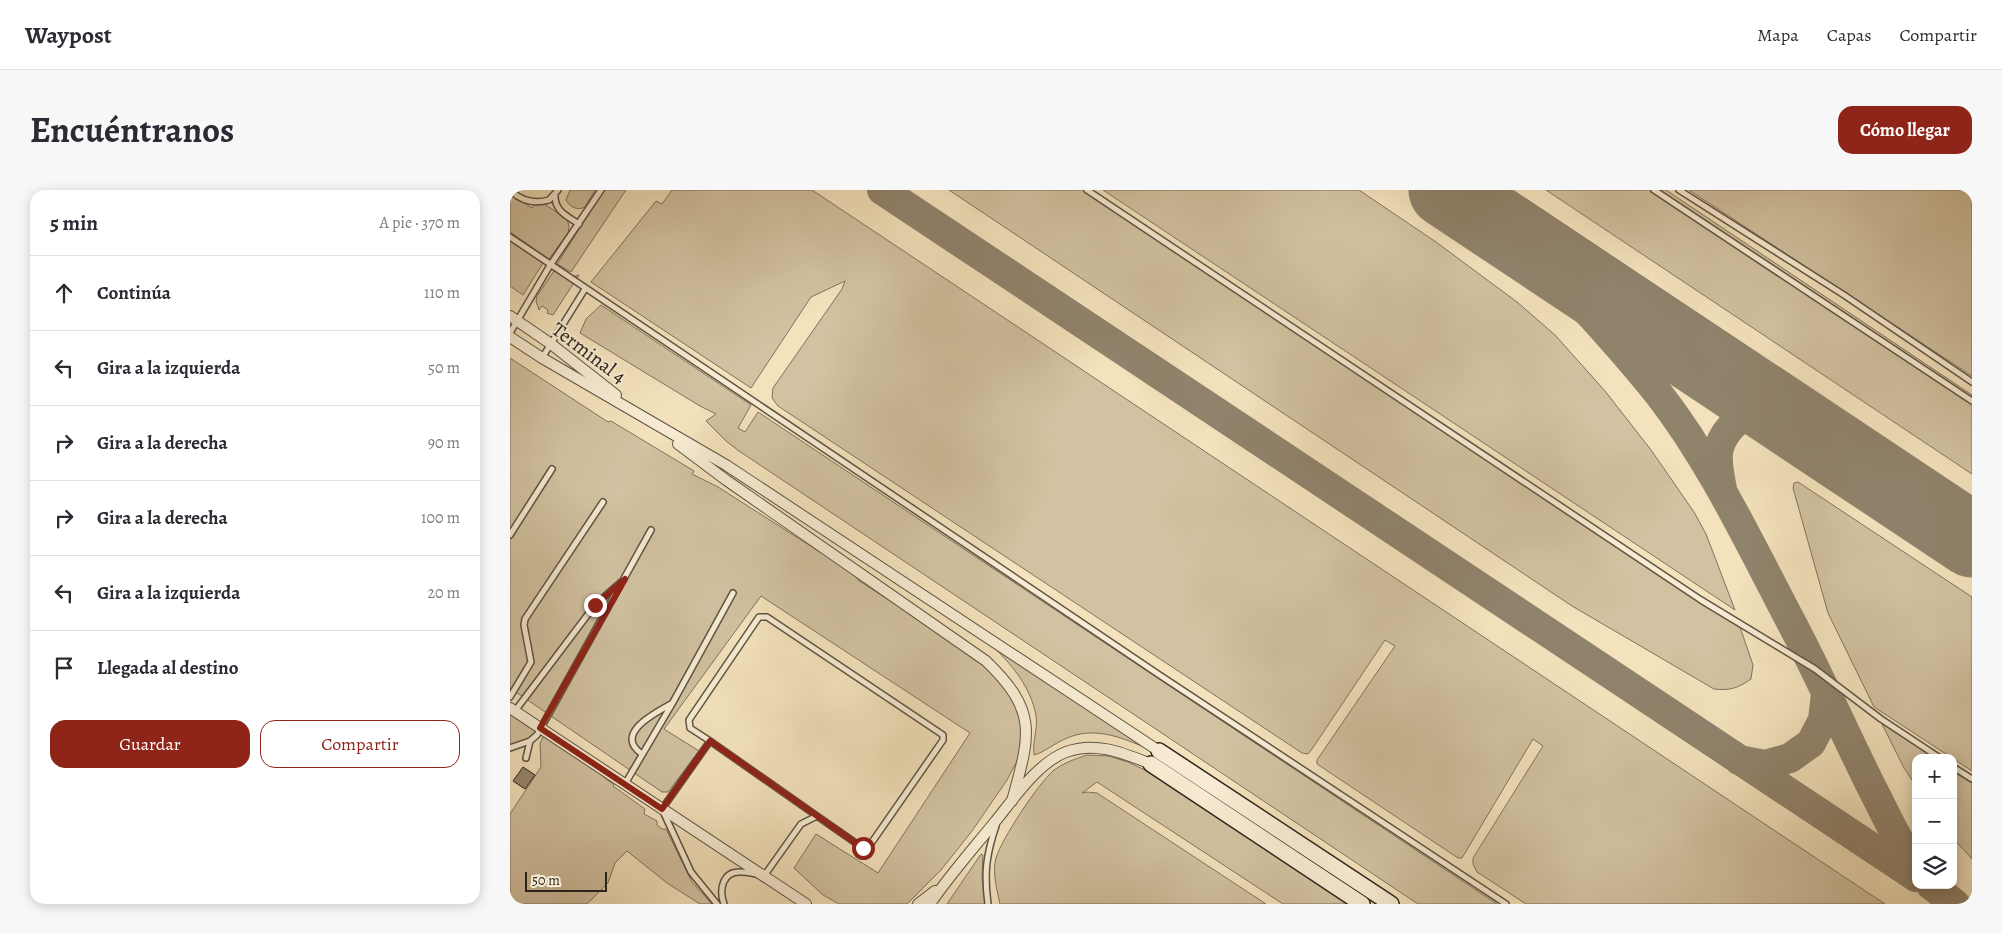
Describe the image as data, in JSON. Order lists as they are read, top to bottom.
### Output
{
  "streets": {
    "street": ["Terminal 4"]
  },
  "scale_bar": "50 m",
  "page": {
    "header": "Waypost",
    "nav": ["Mapa", "Capas", "Compartir"],
    "title": "Encuéntranos",
    "buttons": [
      "Cómo llegar",
      ["Guardar", "Compartir"]
    ],
    "heading": ["5 min", "A pie · 370 m"],
    "list": [
      ["Continúa", "110 m"],
      ["Gira a la izquierda", "50 m"],
      ["Gira a la derecha", "90 m"],
      ["Gira a la derecha", "100 m"],
      ["Gira a la izquierda", "20 m"],
      "Llegada al destino"
    ],
    "map_buttons": ["+", "−"],
    "scale": "50 m"
  }
}
